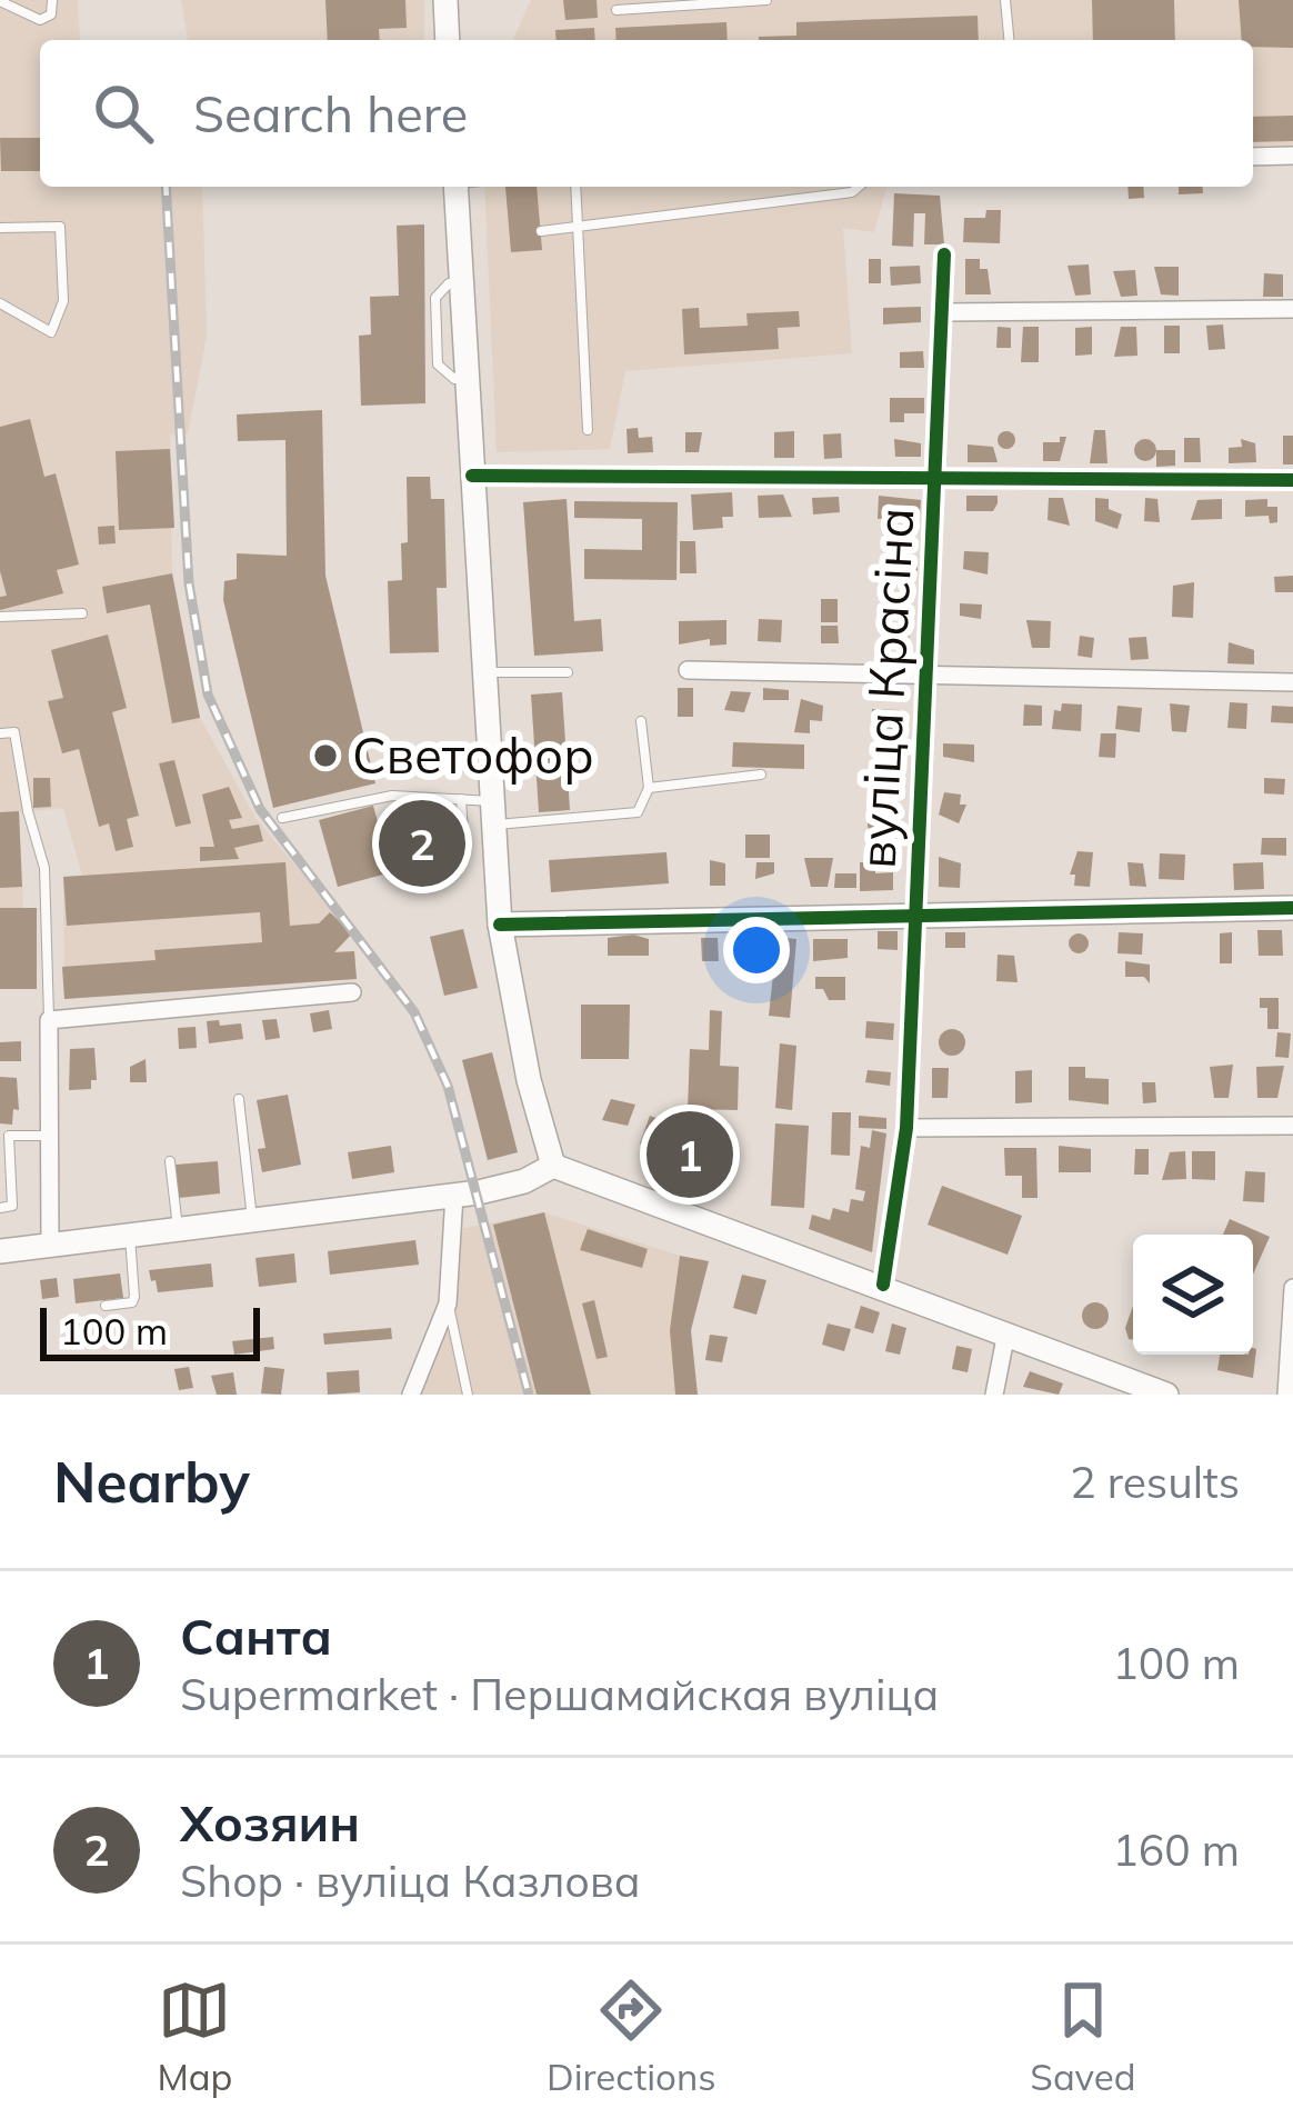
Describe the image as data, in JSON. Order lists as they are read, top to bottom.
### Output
{
  "streets": {
    "street": ["вуліца Красіна"]
  },
  "places": ["Светофор"],
  "scale_bar": "100 m",
  "page": {
    "search": "Search here",
    "pins": ["2", "1"],
    "scale": "100 m",
    "heading": ["Nearby", "2 results"],
    "list": [
      {
        "mark": "1",
        "name": "Санта",
        "note": "Supermarket · Першамайская вуліца",
        "value": "100 m"
      },
      {
        "mark": "2",
        "name": "Хозяин",
        "note": "Shop · вуліца Казлова",
        "value": "160 m"
      }
    ],
    "nav": ["Map", "Directions", "Saved"]
  }
}
